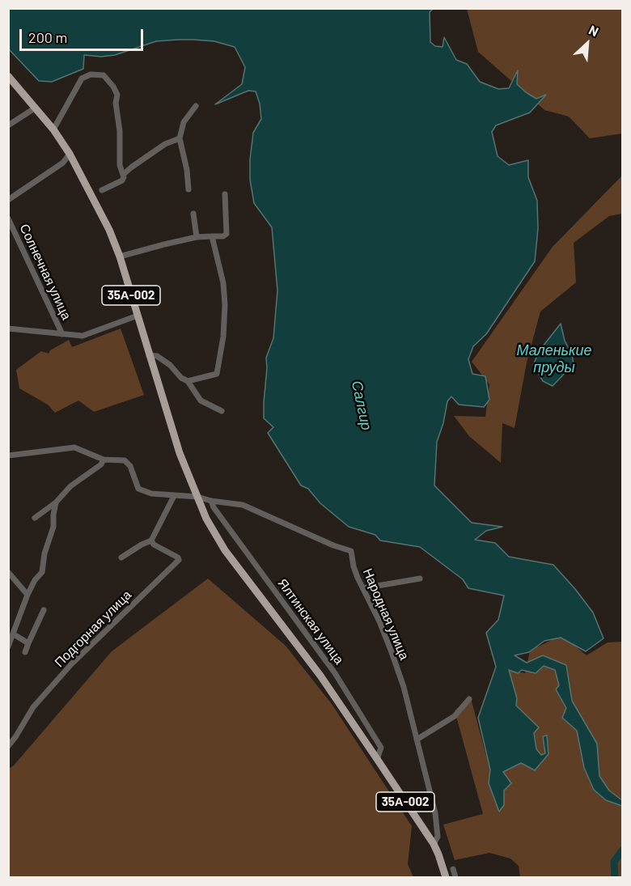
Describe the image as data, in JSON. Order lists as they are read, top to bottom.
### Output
{
  "streets": {
    "main road": ["35А-002"],
    "street": [
      "Солнечная улица",
      "Народная улица",
      "Ялтинская улица",
      "Подгорная улица"
    ]
  },
  "crossings": [
    ["35А-002", "Народная улица"],
    ["35А-002", "Ялтинская улица"],
    ["Народная улица", "Ялтинская улица"]
  ],
  "water": ["Маленькие пруды", "Салгир"],
  "scale_bar": "200 m",
  "north": "top right"
}
